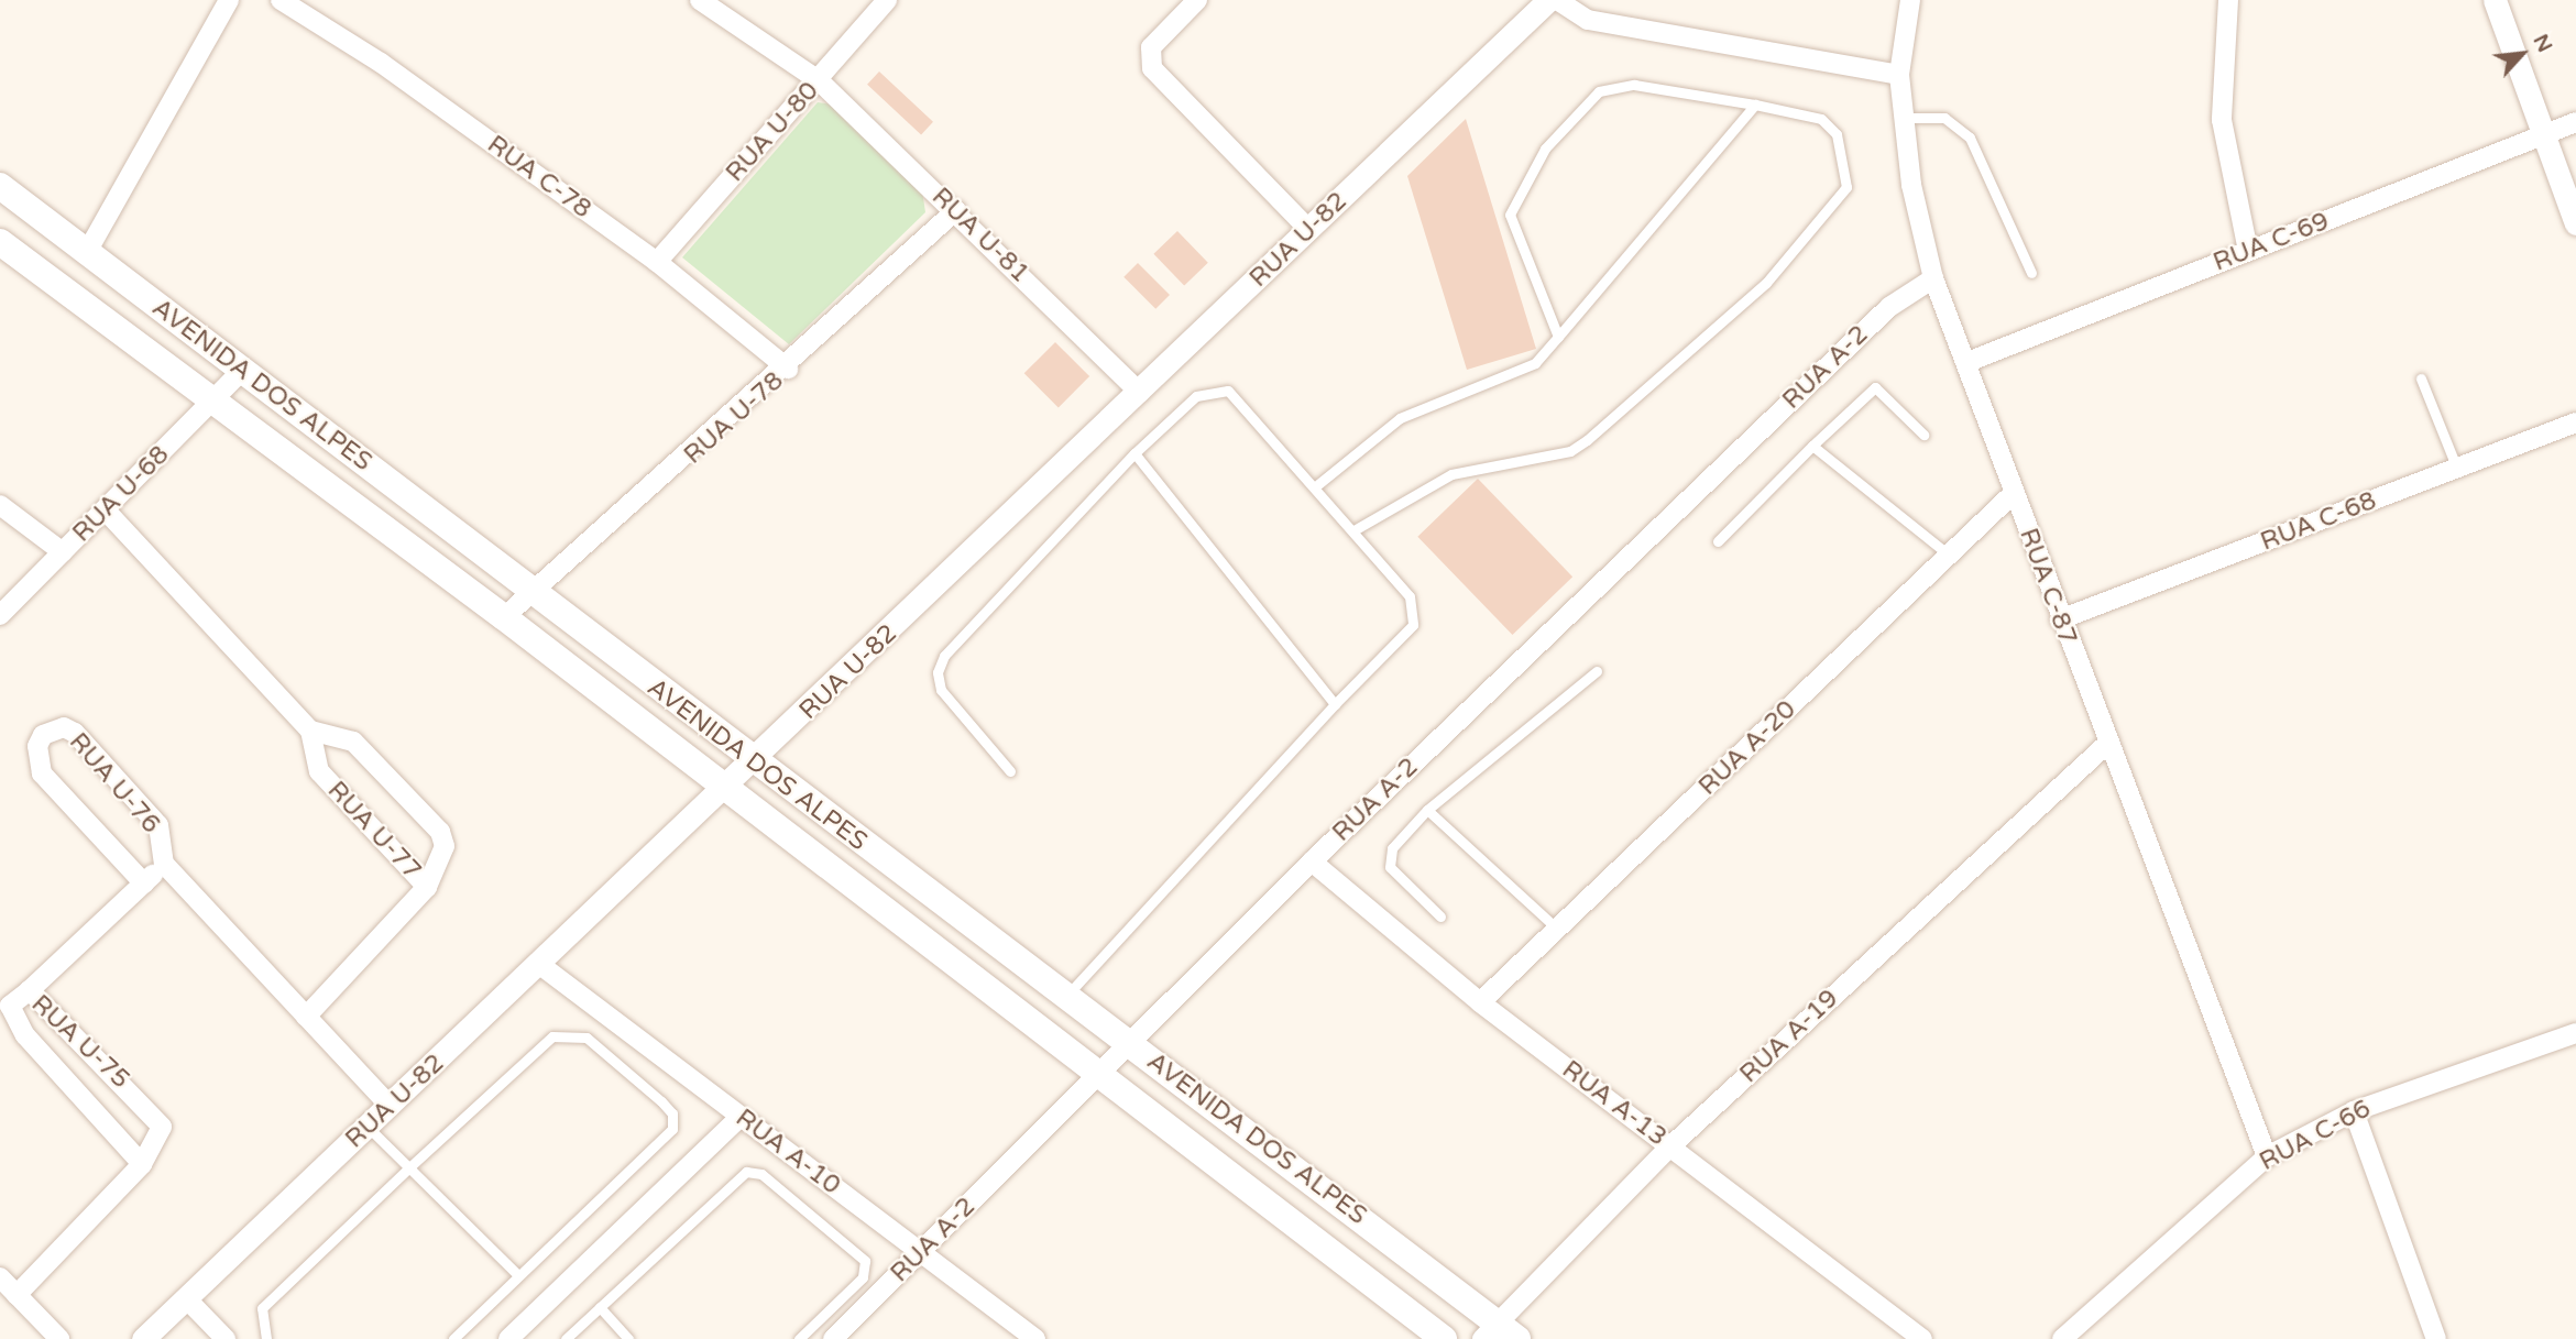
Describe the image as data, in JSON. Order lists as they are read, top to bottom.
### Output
{
  "streets": {
    "main road": ["AVENIDA DOS ALPES"],
    "street": [
      "RUA U-80",
      "RUA C-78",
      "RUA U-81",
      "RUA U-82",
      "RUA C-69",
      "RUA A-2",
      "RUA U-78",
      "RUA U-68",
      "RUA C-68",
      "RUA C-87",
      "RUA A-20",
      "RUA U-76",
      "RUA U-77",
      "RUA A-19",
      "RUA U-75",
      "RUA A-13",
      "RUA C-66",
      "RUA A-10"
    ]
  },
  "crossings": [
    ["RUA U-80", "RUA C-78"],
    ["RUA U-80", "RUA U-81"],
    ["RUA C-78", "RUA U-78"],
    ["RUA U-81", "RUA U-82"],
    ["RUA U-81", "RUA U-78"],
    ["RUA U-82", "AVENIDA DOS ALPES"],
    ["RUA U-82", "RUA U-76"],
    ["RUA U-82", "RUA A-10"],
    ["RUA C-69", "RUA C-87"],
    ["RUA A-2", "AVENIDA DOS ALPES"],
    ["RUA A-2", "RUA C-87"],
    ["RUA A-2", "RUA A-13"],
    ["RUA A-2", "RUA A-10"],
    ["AVENIDA DOS ALPES", "RUA U-78"],
    ["AVENIDA DOS ALPES", "RUA U-68"],
    ["AVENIDA DOS ALPES", "RUA A-19"],
    ["RUA C-68", "RUA C-87"],
    ["RUA C-87", "RUA A-20"],
    ["RUA C-87", "RUA A-19"],
    ["RUA C-87", "RUA C-66"],
    ["RUA A-20", "RUA A-13"],
    ["RUA A-19", "RUA A-13"]
  ],
  "north": "top right"
}
